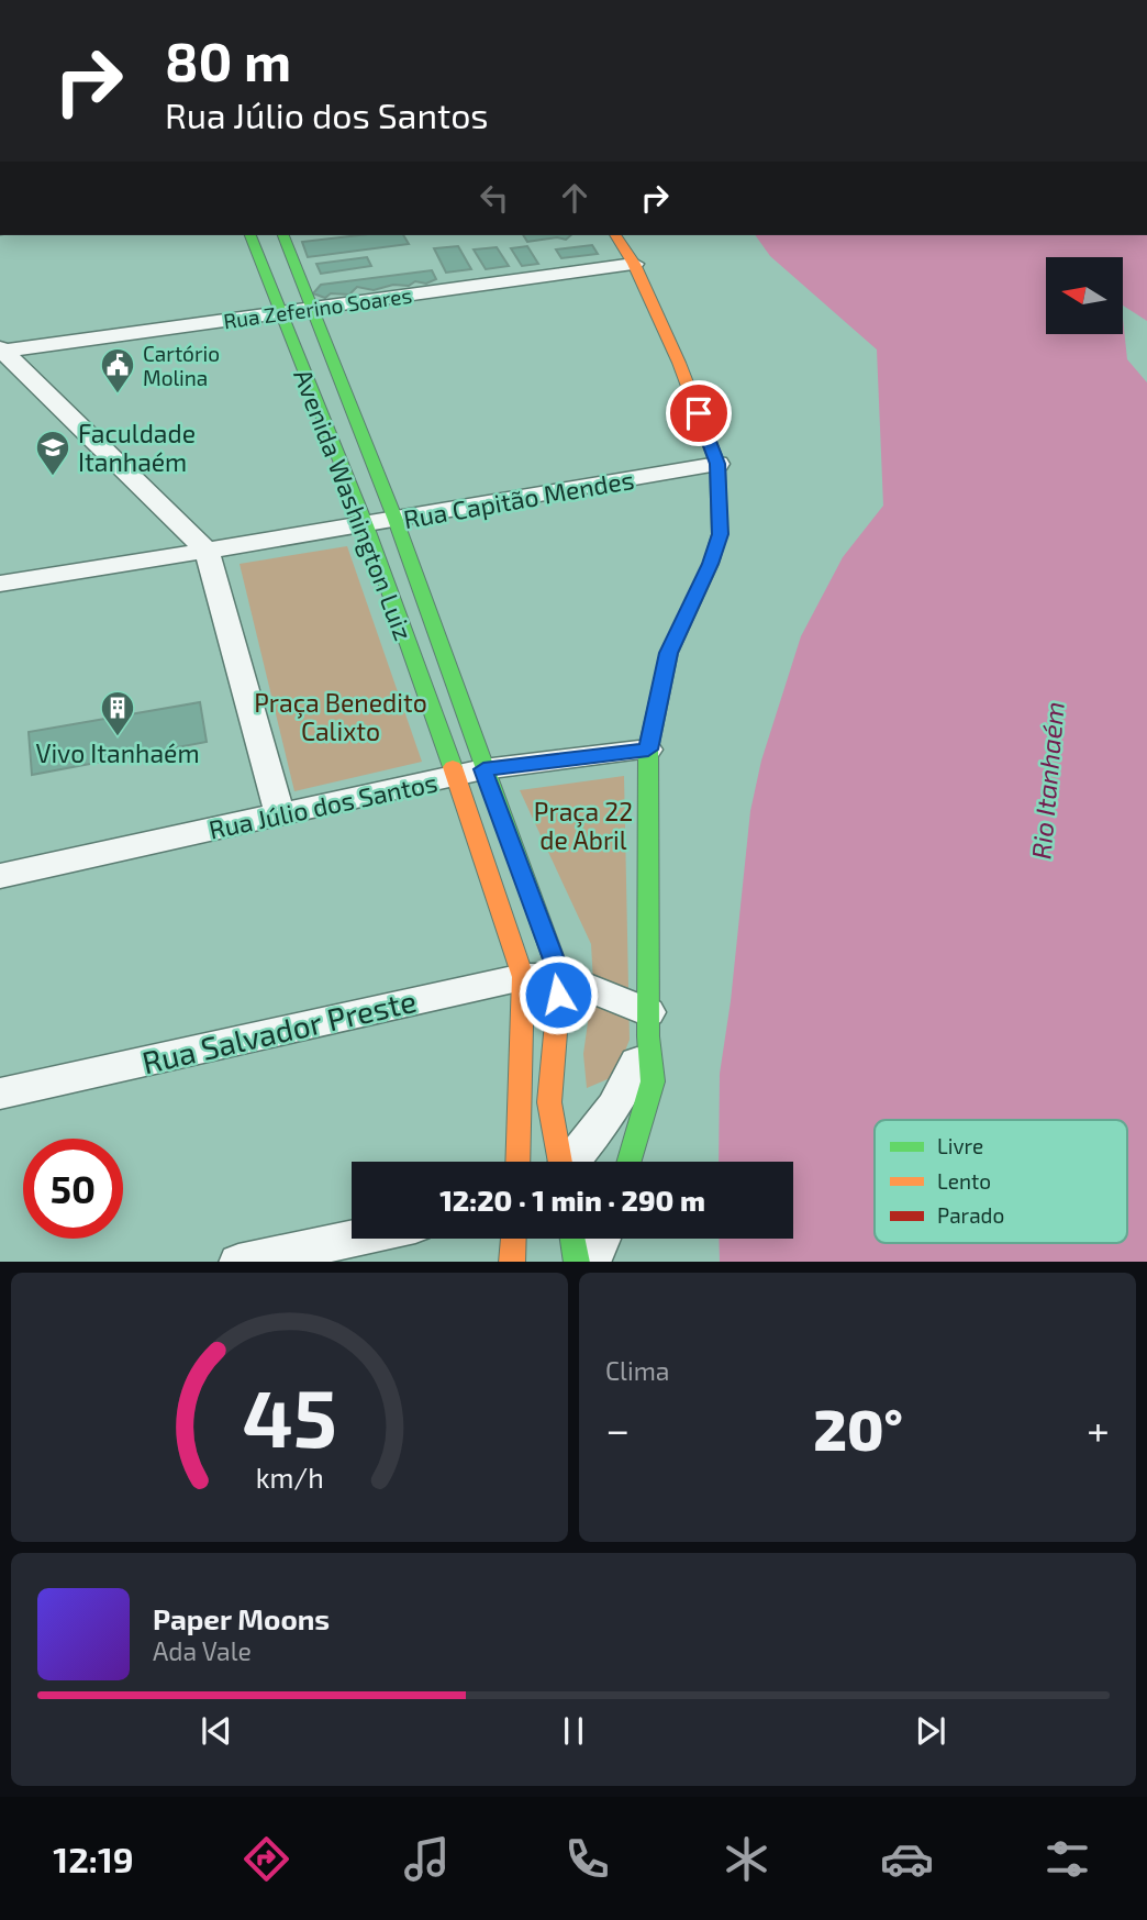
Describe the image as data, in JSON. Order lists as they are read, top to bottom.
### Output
{
  "streets": {
    "main road": ["Avenida Washington Luiz"],
    "street": [
      "Rua Zeferino Soares",
      "Rua Capitão Mendes",
      "Rua Júlio dos Santos",
      "Rua Salvador Preste"
    ]
  },
  "crossings": [
    ["Rua Zeferino Soares", "Avenida Washington Luiz"],
    ["Rua Capitão Mendes", "Avenida Washington Luiz"],
    ["Avenida Washington Luiz", "Rua Júlio dos Santos"]
  ],
  "water": ["Rio Itanhaém"],
  "parks": ["Praça Benedito Calixto", "Praça 22 de Abril"],
  "places": {
    "public building": ["Cartório Molina"],
    "school or university": ["Faculdade Itanhaém"],
    "building": ["Vivo Itanhaém"]
  },
  "legend": ["Livre", "Lento", "Parado"],
  "north": "left",
  "page": {
    "turn": ["80 m", "Rua Júlio dos Santos"],
    "limit": "50",
    "trip": "12:20 · 1 min · 290 m",
    "tile": "Clima",
    "heat": ["−", "20°", "+"],
    "song": ["Paper Moons", "Ada Vale"],
    "tabs": "12:19",
    "gauge": ["45", "km/h"]
  }
}
